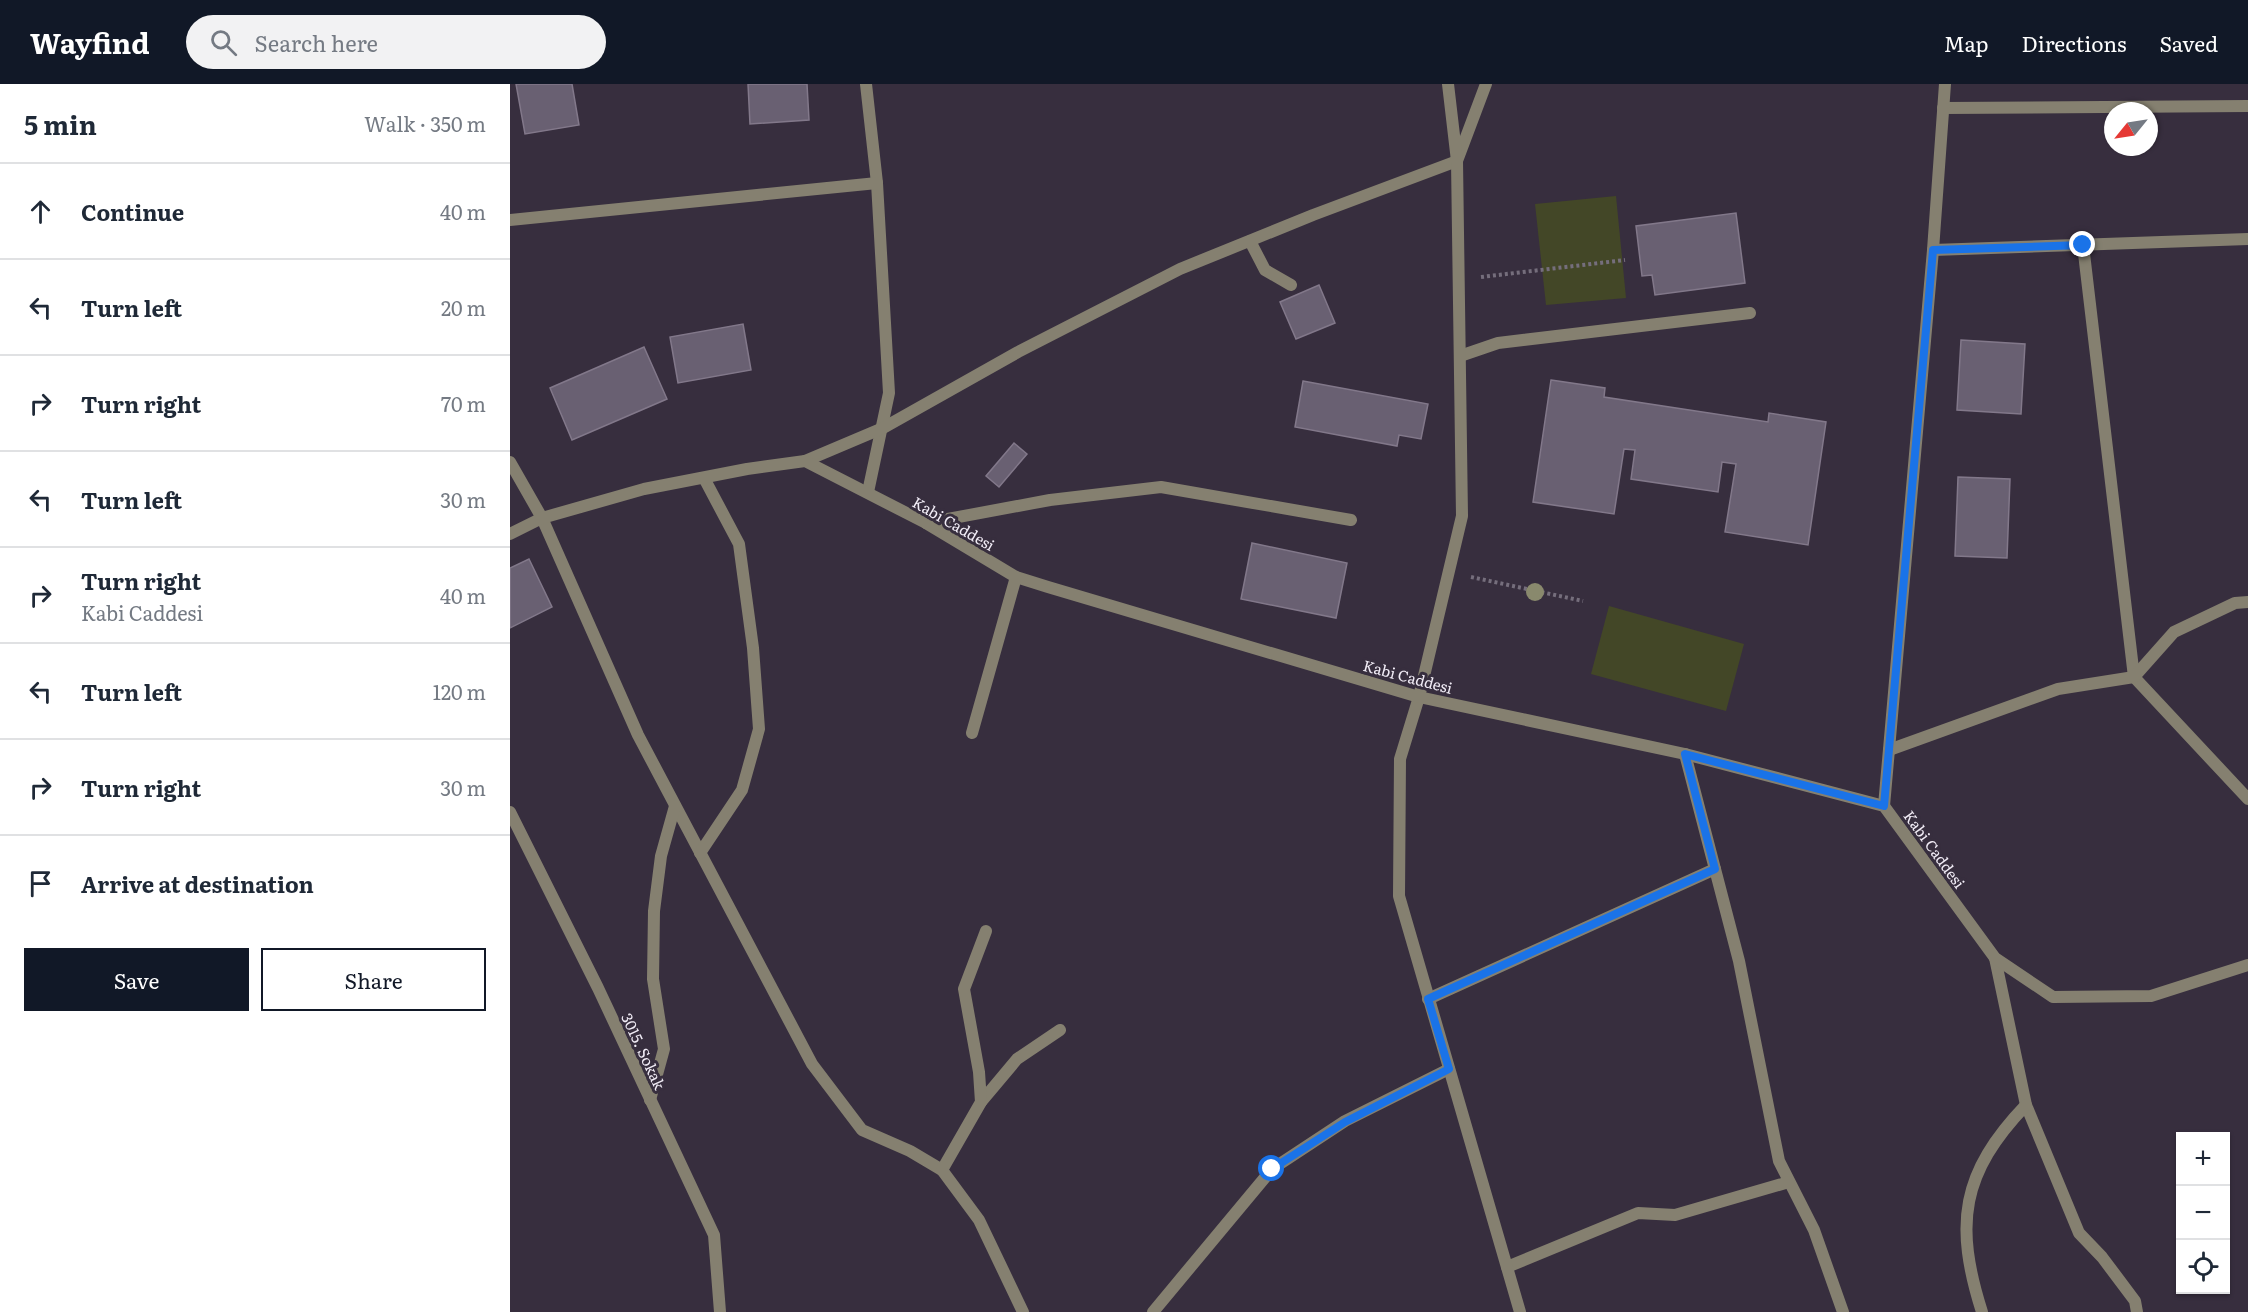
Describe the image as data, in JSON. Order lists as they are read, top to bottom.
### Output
{
  "streets": {
    "street": ["Kabi Caddesi", "3015. Sokak"]
  },
  "north": "bottom left",
  "page": {
    "header": "Wayfind",
    "search": "Search here",
    "nav": ["Map", "Directions", "Saved"],
    "heading": ["5 min", "Walk · 350 m"],
    "list": [
      ["Continue", "40 m"],
      ["Turn left", "20 m"],
      ["Turn right", "70 m"],
      ["Turn left", "30 m"],
      ["Turn right", "Kabi Caddesi", "40 m"],
      ["Turn left", "120 m"],
      ["Turn right", "30 m"],
      "Arrive at destination"
    ],
    "buttons": ["Save", "Share"],
    "map_buttons": ["+", "−"]
  }
}
